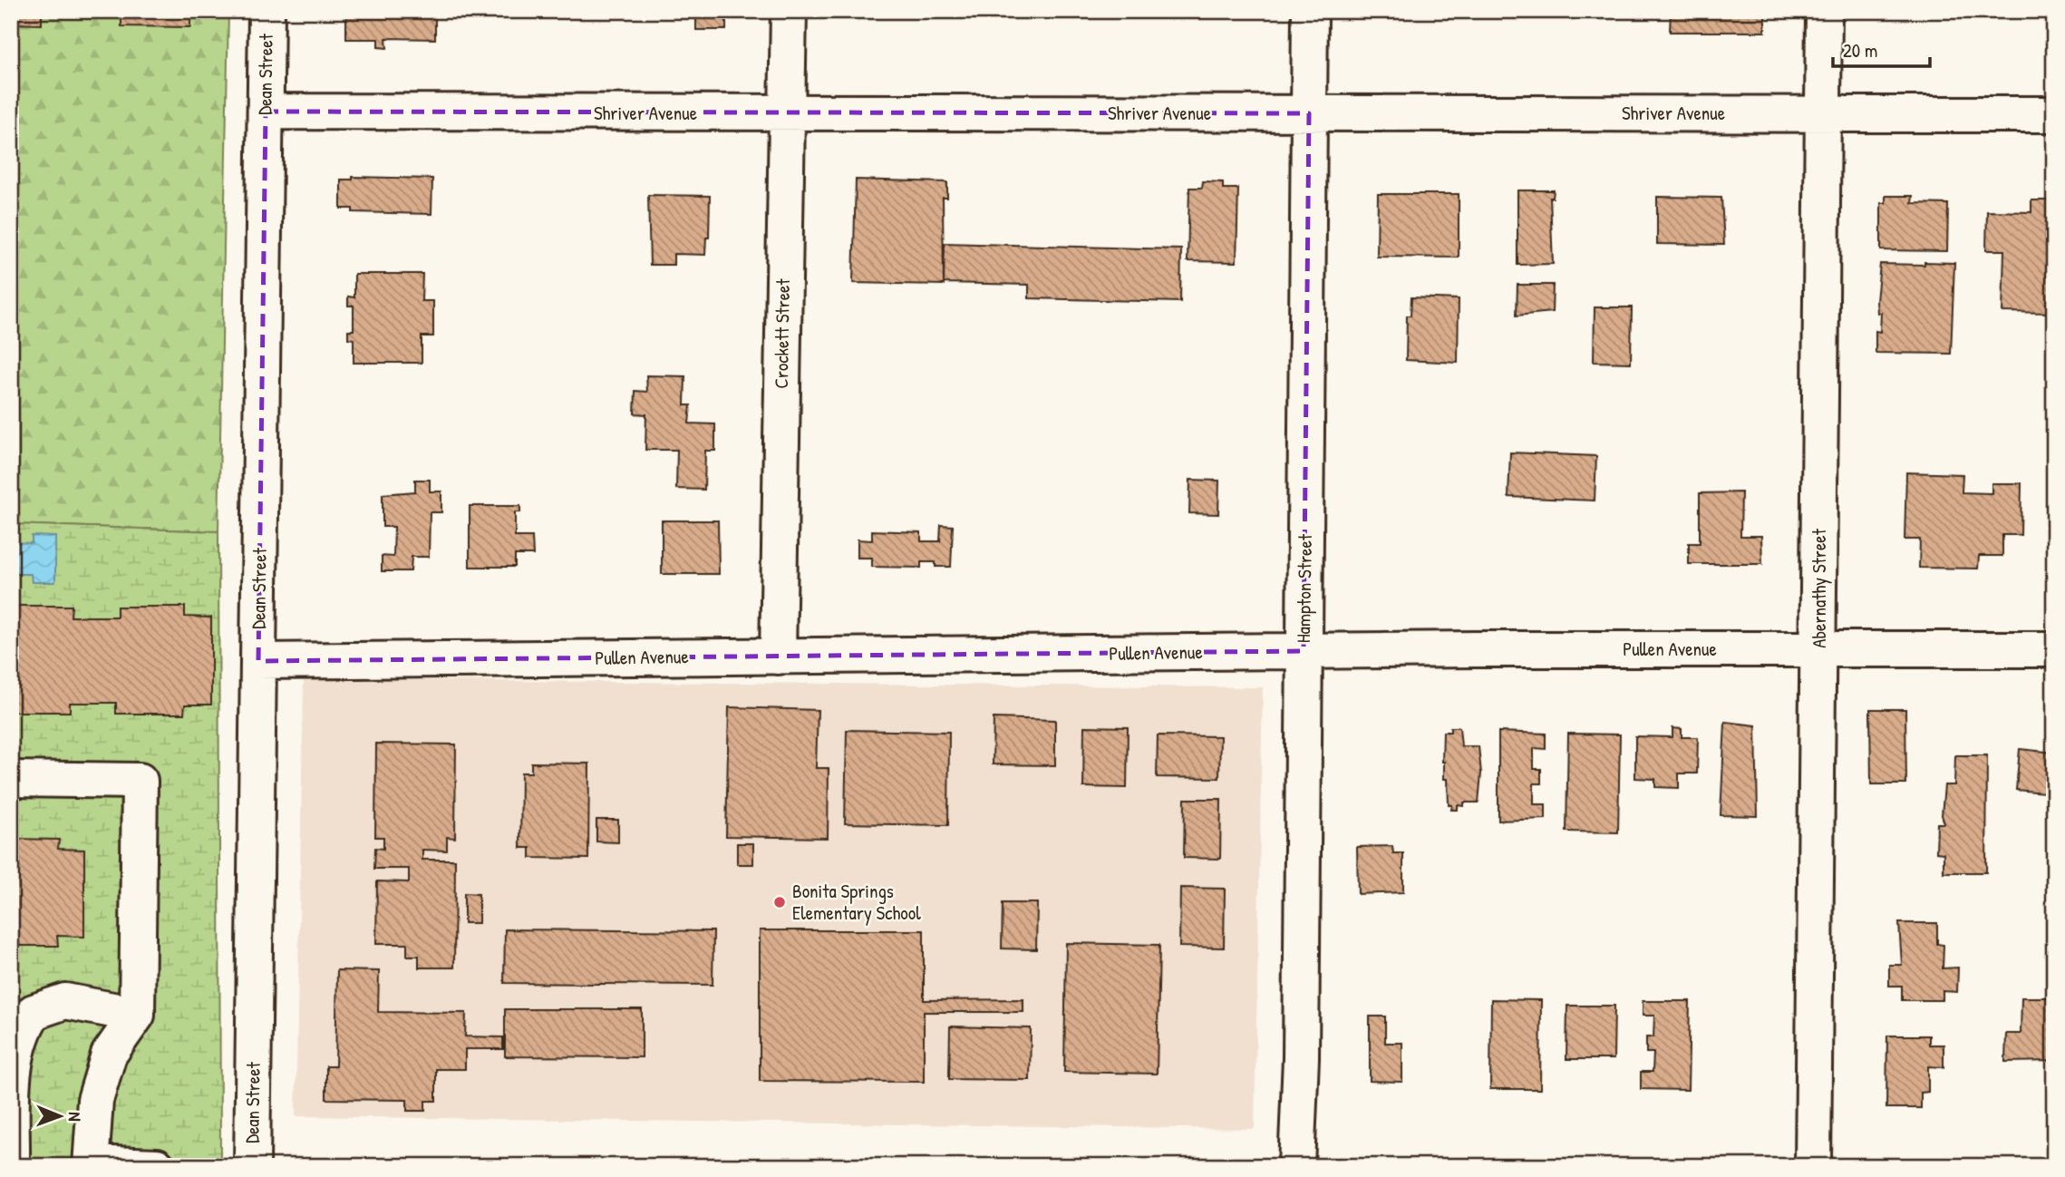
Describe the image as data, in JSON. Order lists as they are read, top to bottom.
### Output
{
  "streets": {
    "street": [
      "Dean Street",
      "Shriver Avenue",
      "Crockett Street",
      "Hampton Street",
      "Abernathy Street",
      "Pullen Avenue"
    ]
  },
  "crossings": [
    ["Dean Street", "Shriver Avenue"],
    ["Dean Street", "Pullen Avenue"],
    ["Shriver Avenue", "Crockett Street"],
    ["Shriver Avenue", "Hampton Street"],
    ["Shriver Avenue", "Abernathy Street"],
    ["Crockett Street", "Pullen Avenue"],
    ["Hampton Street", "Pullen Avenue"],
    ["Abernathy Street", "Pullen Avenue"]
  ],
  "places": ["Bonita Springs Elementary School"],
  "scale_bar": "20 m",
  "north": "right"
}
